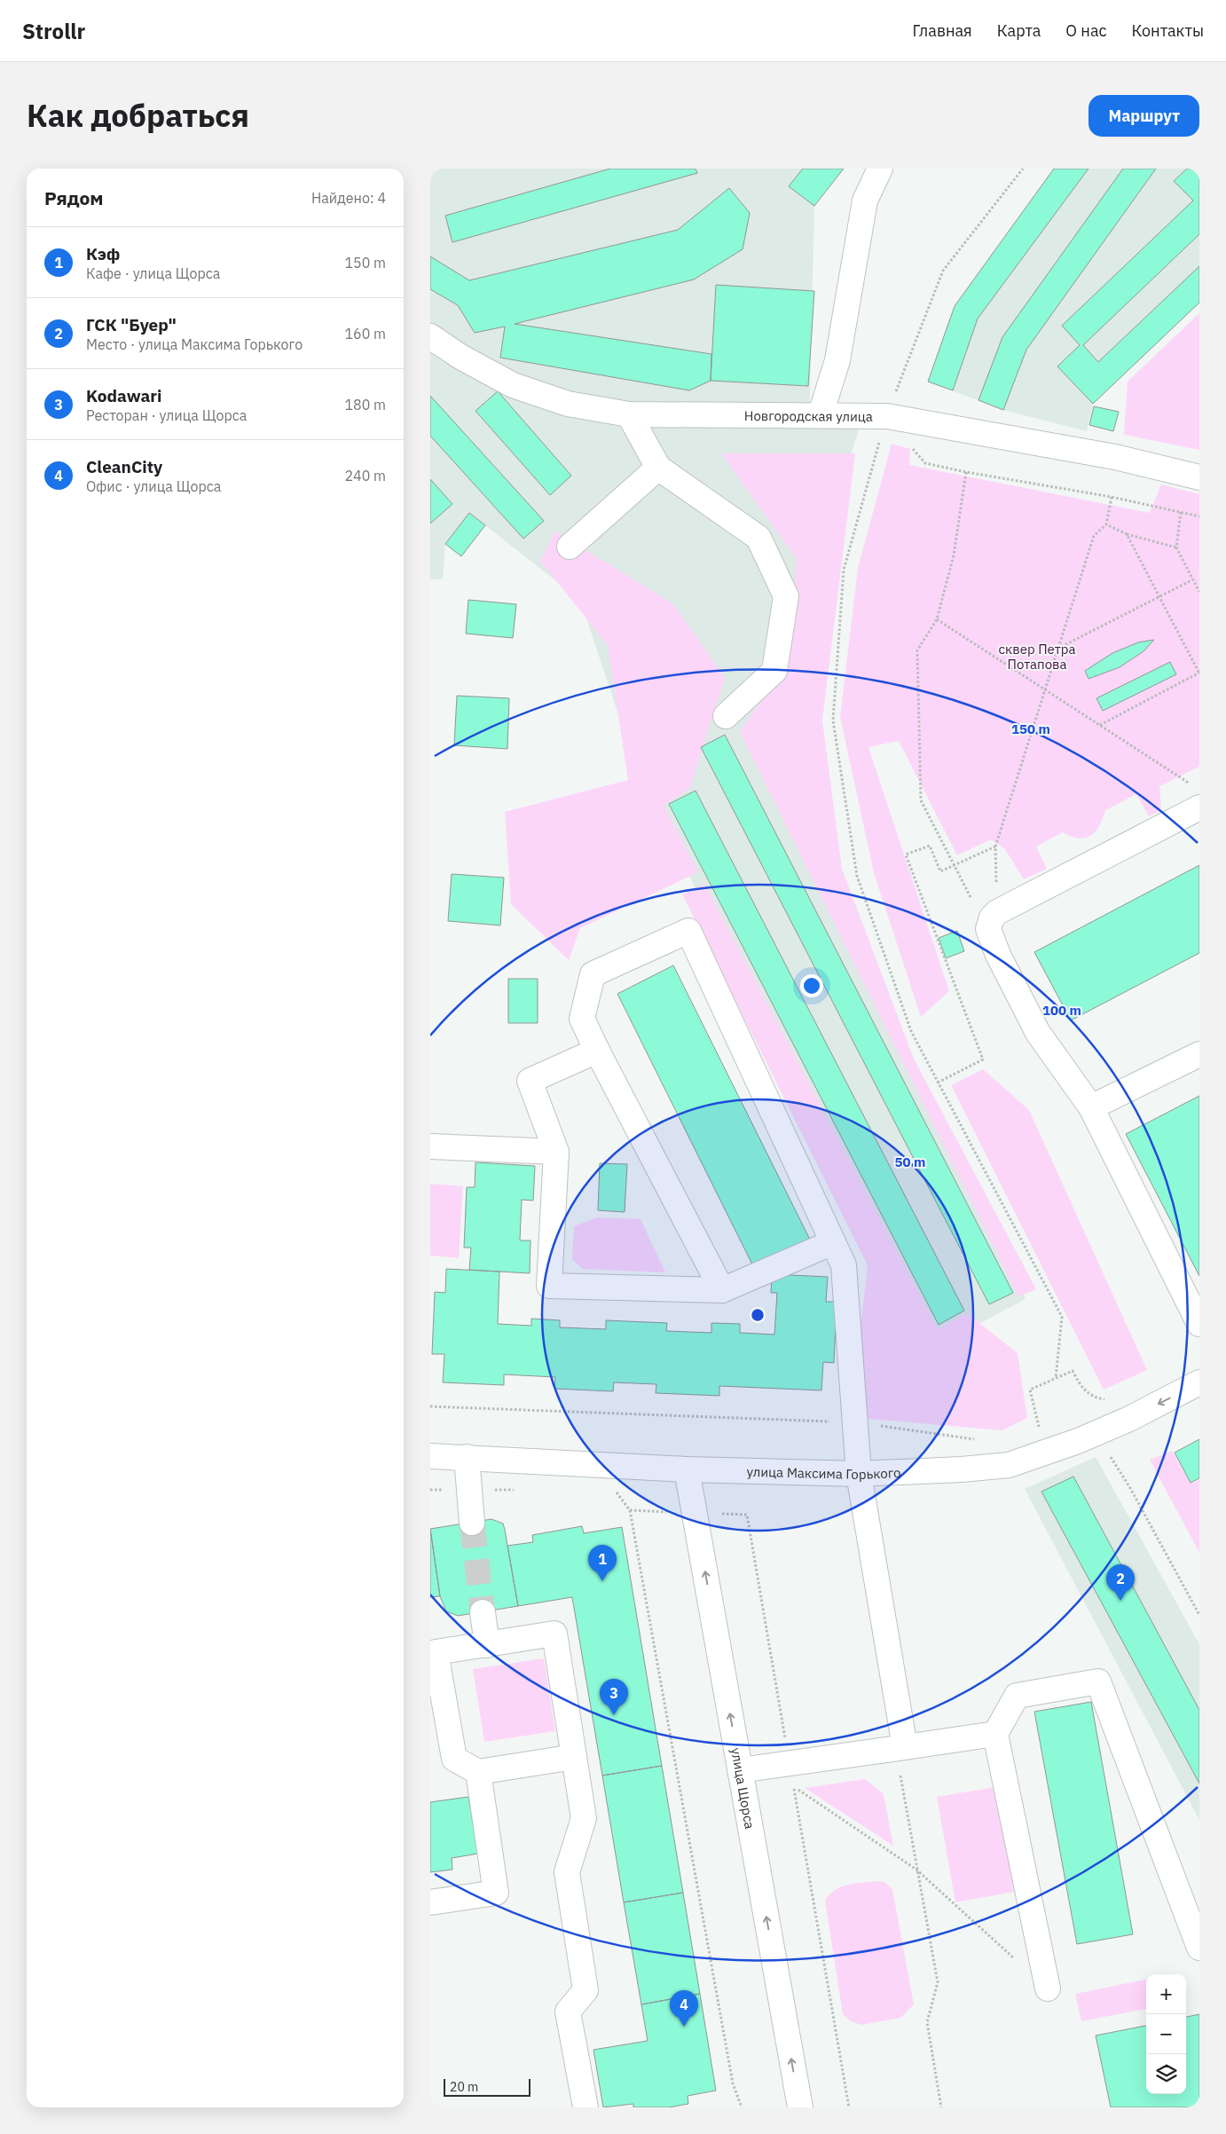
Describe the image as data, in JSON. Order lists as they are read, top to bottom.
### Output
{
  "streets": {
    "street": ["Новгородская улица", "улица Максима Горького", "улица Щорса"]
  },
  "crossings": [
    ["улица Максима Горького", "улица Щорса"]
  ],
  "parks": ["сквер Петра Потапова"],
  "scale_bar": "20 m",
  "page": {
    "header": "Strollr",
    "nav": [
      "Главная",
      "Карта",
      "О нас",
      "Контакты"
    ],
    "title": "Как добраться",
    "buttons": "Маршрут",
    "heading": ["Рядом", "Найдено: 4"],
    "list": [
      {
        "mark": "1",
        "name": "Кэф",
        "note": "Кафе · улица Щорса",
        "value": "150 m"
      },
      {
        "mark": "2",
        "name": "ГСК \"Буер\"",
        "note": "Место · улица Максима Горького",
        "value": "160 m"
      },
      {
        "mark": "3",
        "name": "Kodawari",
        "note": "Ресторан · улица Щорса",
        "value": "180 m"
      },
      {
        "mark": "4",
        "name": "CleanCity",
        "note": "Офис · улица Щорса",
        "value": "240 m"
      }
    ],
    "pins": [
      "1",
      "2",
      "3",
      "4"
    ],
    "map_buttons": ["+", "−"],
    "scale": "20 m"
  },
  "rings": ["150 m", "100 m", "50 m"]
}
